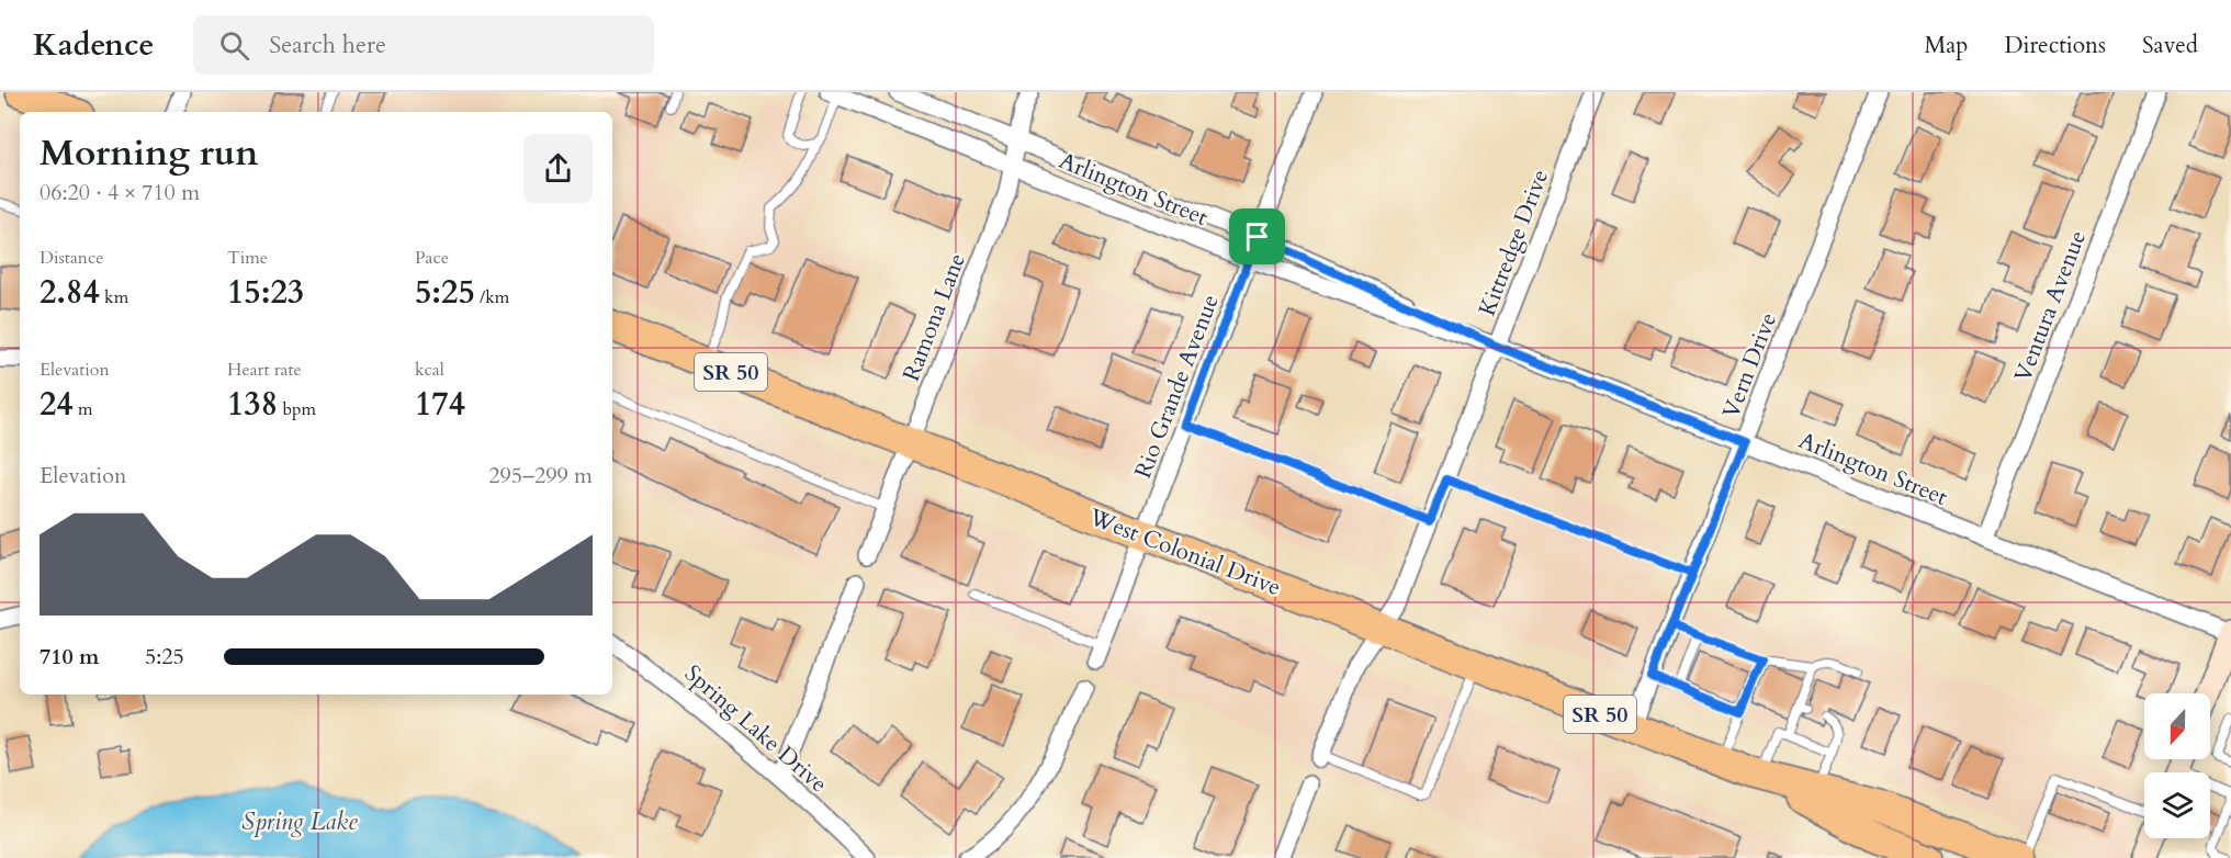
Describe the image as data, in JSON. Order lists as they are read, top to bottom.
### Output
{
  "streets": {
    "highway": ["SR 50", "West Colonial Drive"],
    "street": [
      "Arlington Street",
      "Kittredge Drive",
      "Ventura Avenue",
      "Ramona Lane",
      "Vern Drive",
      "Rio Grande Avenue",
      "Spring Lake Drive"
    ]
  },
  "crossings": [
    ["Arlington Street", "Kittredge Drive"],
    ["Arlington Street", "Ventura Avenue"],
    ["Arlington Street", "Ramona Lane"],
    ["Arlington Street", "Vern Drive"],
    ["Arlington Street", "Rio Grande Avenue"],
    ["Kittredge Drive", "West Colonial Drive"],
    ["Ramona Lane", "West Colonial Drive"],
    ["Vern Drive", "West Colonial Drive"],
    ["Rio Grande Avenue", "West Colonial Drive"]
  ],
  "water": ["Spring Lake"],
  "north": "bottom",
  "page": {
    "header": "Kadence",
    "search": "Search here",
    "nav": ["Map", "Directions", "Saved"],
    "heading": ["Morning run", "06:20 · 4 × 710 m"],
    "stats": [
      ["Distance", "2.84 km"],
      ["Time", "15:23"],
      ["Pace", "5:25 /km"],
      ["Elevation", "24 m"],
      ["Heart rate", "138 bpm"],
      ["kcal", "174"]
    ],
    "chart": ["Elevation", "295–299 m"],
    "list": [
      {
        "name": "710 m",
        "note": "5:25"
      }
    ]
  }
}
